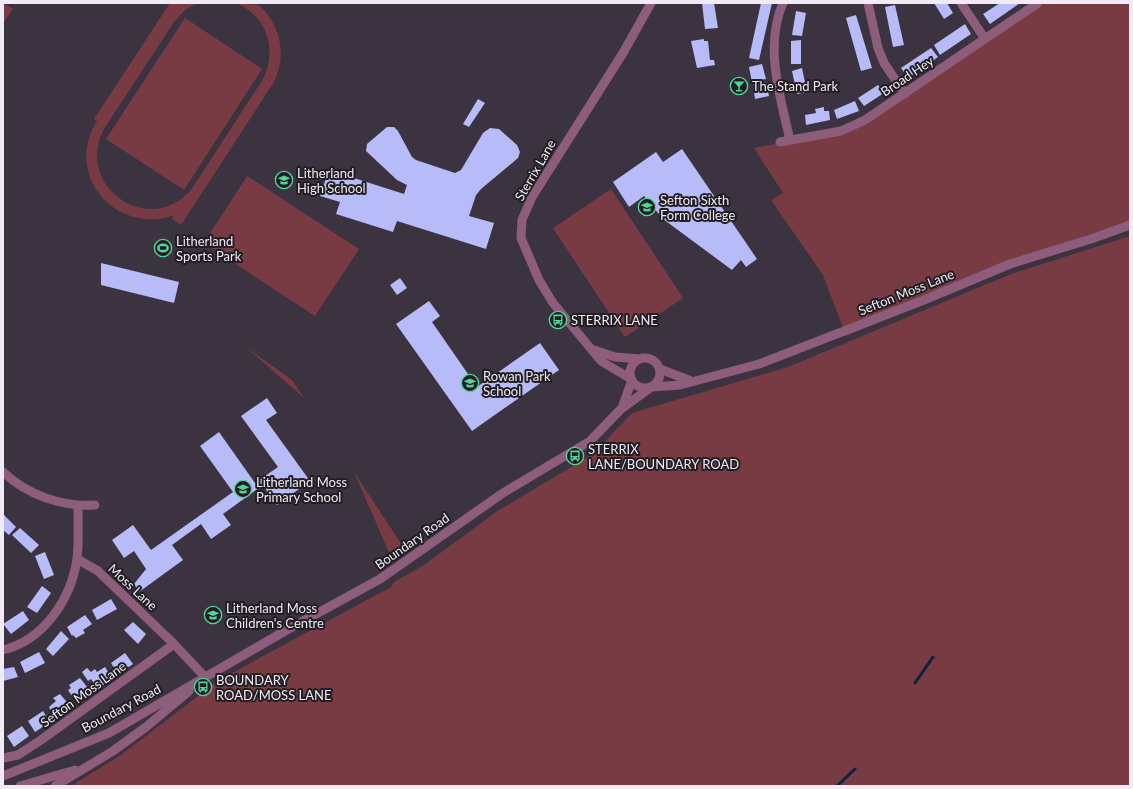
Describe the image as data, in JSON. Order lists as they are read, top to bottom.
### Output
{
  "streets": {
    "street": [
      "Broad Hey",
      "Sterrix Lane",
      "Sefton Moss Lane",
      "Boundary Road",
      "Moss Lane"
    ]
  },
  "crossings": [
    ["Sterrix Lane", "Sefton Moss Lane"],
    ["Sterrix Lane", "Boundary Road"],
    ["Sefton Moss Lane", "Boundary Road"],
    ["Sefton Moss Lane", "Moss Lane"],
    ["Boundary Road", "Moss Lane"]
  ],
  "places": {
    "bar": ["The Stand Park"],
    "school or university": [
      "Litherland High School",
      "Sefton Sixth Form College",
      "Rowan Park School",
      "Litherland Moss Primary School",
      "Litherland Moss Children's Centre"
    ],
    "sports": ["Litherland Sports Park"],
    "bus stop": ["STERRIX LANE", "STERRIX LANE/BOUNDARY ROAD", "BOUNDARY ROAD/MOSS LANE"]
  }
}
